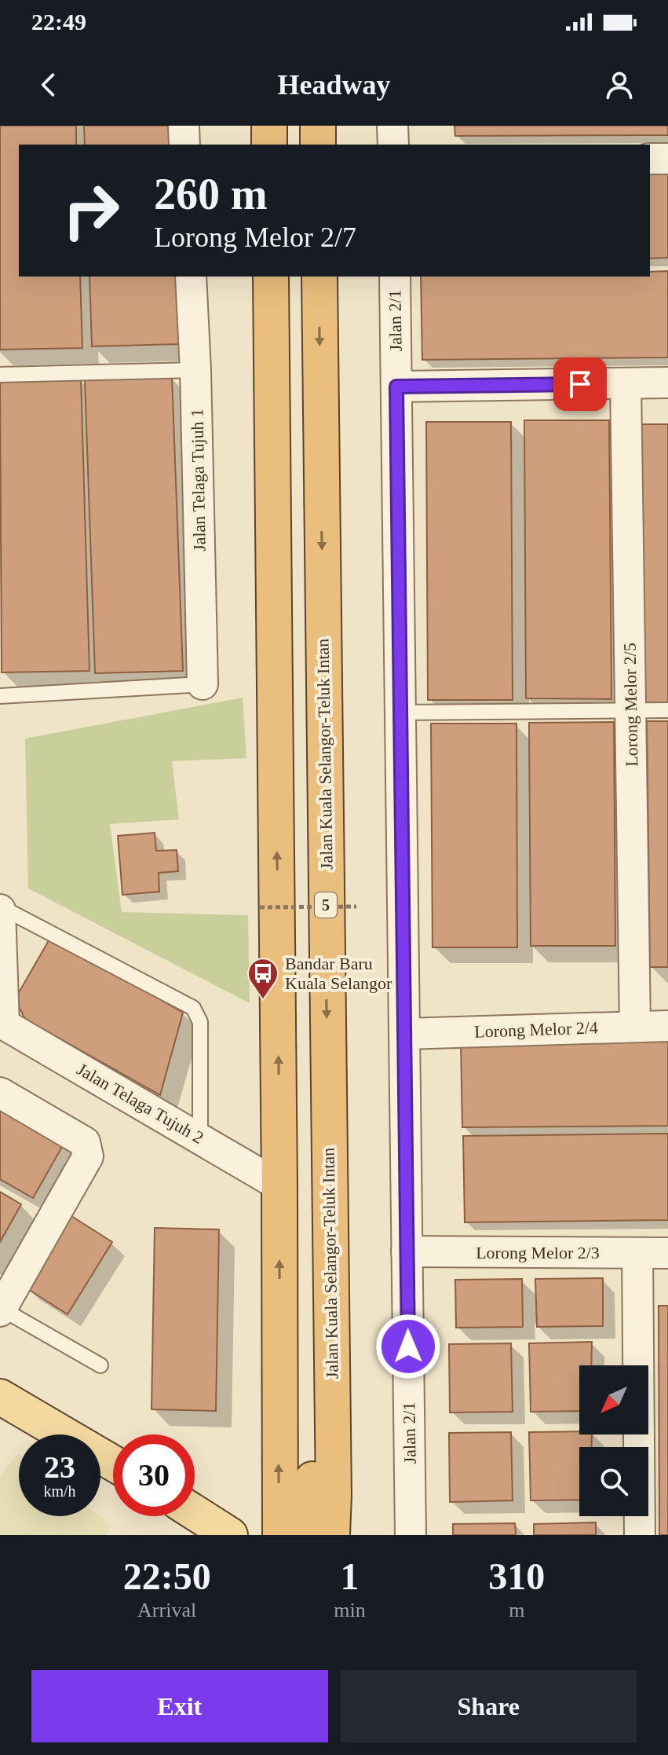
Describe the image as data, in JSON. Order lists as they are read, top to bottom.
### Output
{
  "streets": {
    "highway": ["Jalan Kuala Selangor-Teluk Intan", "5"],
    "street": [
      "Jalan 2/1",
      "Jalan Telaga Tujuh 1",
      "Lorong Melor 2/5",
      "Lorong Melor 2/4",
      "Jalan Telaga Tujuh 2",
      "Lorong Melor 2/3"
    ]
  },
  "crossings": [
    ["Jalan 2/1", "Lorong Melor 2/4"],
    ["Jalan 2/1", "Lorong Melor 2/3"],
    ["Lorong Melor 2/5", "Lorong Melor 2/4"]
  ],
  "places": {
    "bus stop": ["Bandar Baru Kuala Selangor"]
  },
  "north": "bottom left",
  "page": {
    "status": "22:49",
    "header": "Headway",
    "turn": ["260 m", "Lorong Melor 2/7"],
    "speed": "23 km/h",
    "limit": "30",
    "eta": [
      "22:50",
      "Arrival",
      "1",
      "min",
      "310",
      "m"
    ],
    "buttons": ["Exit", "Share"]
  }
}
